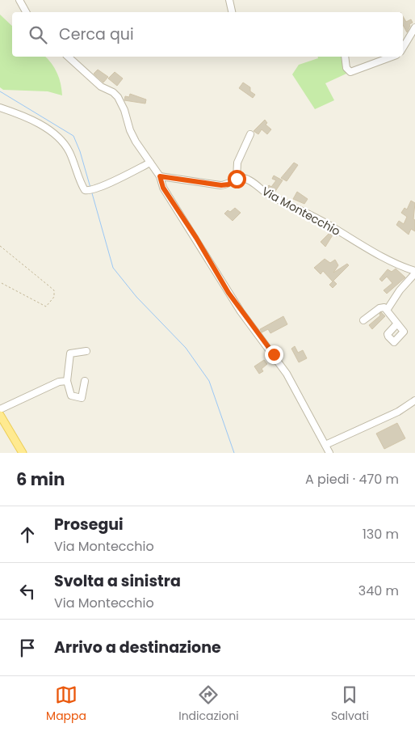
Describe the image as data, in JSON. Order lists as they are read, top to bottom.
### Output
{
  "streets": {
    "street": ["Via Montecchio"]
  },
  "page": {
    "search": "Cerca qui",
    "heading": ["6 min", "A piedi · 470 m"],
    "list": [
      ["Prosegui", "Via Montecchio", "130 m"],
      ["Svolta a sinistra", "Via Montecchio", "340 m"],
      "Arrivo a destinazione"
    ],
    "nav": ["Mappa", "Indicazioni", "Salvati"]
  }
}
